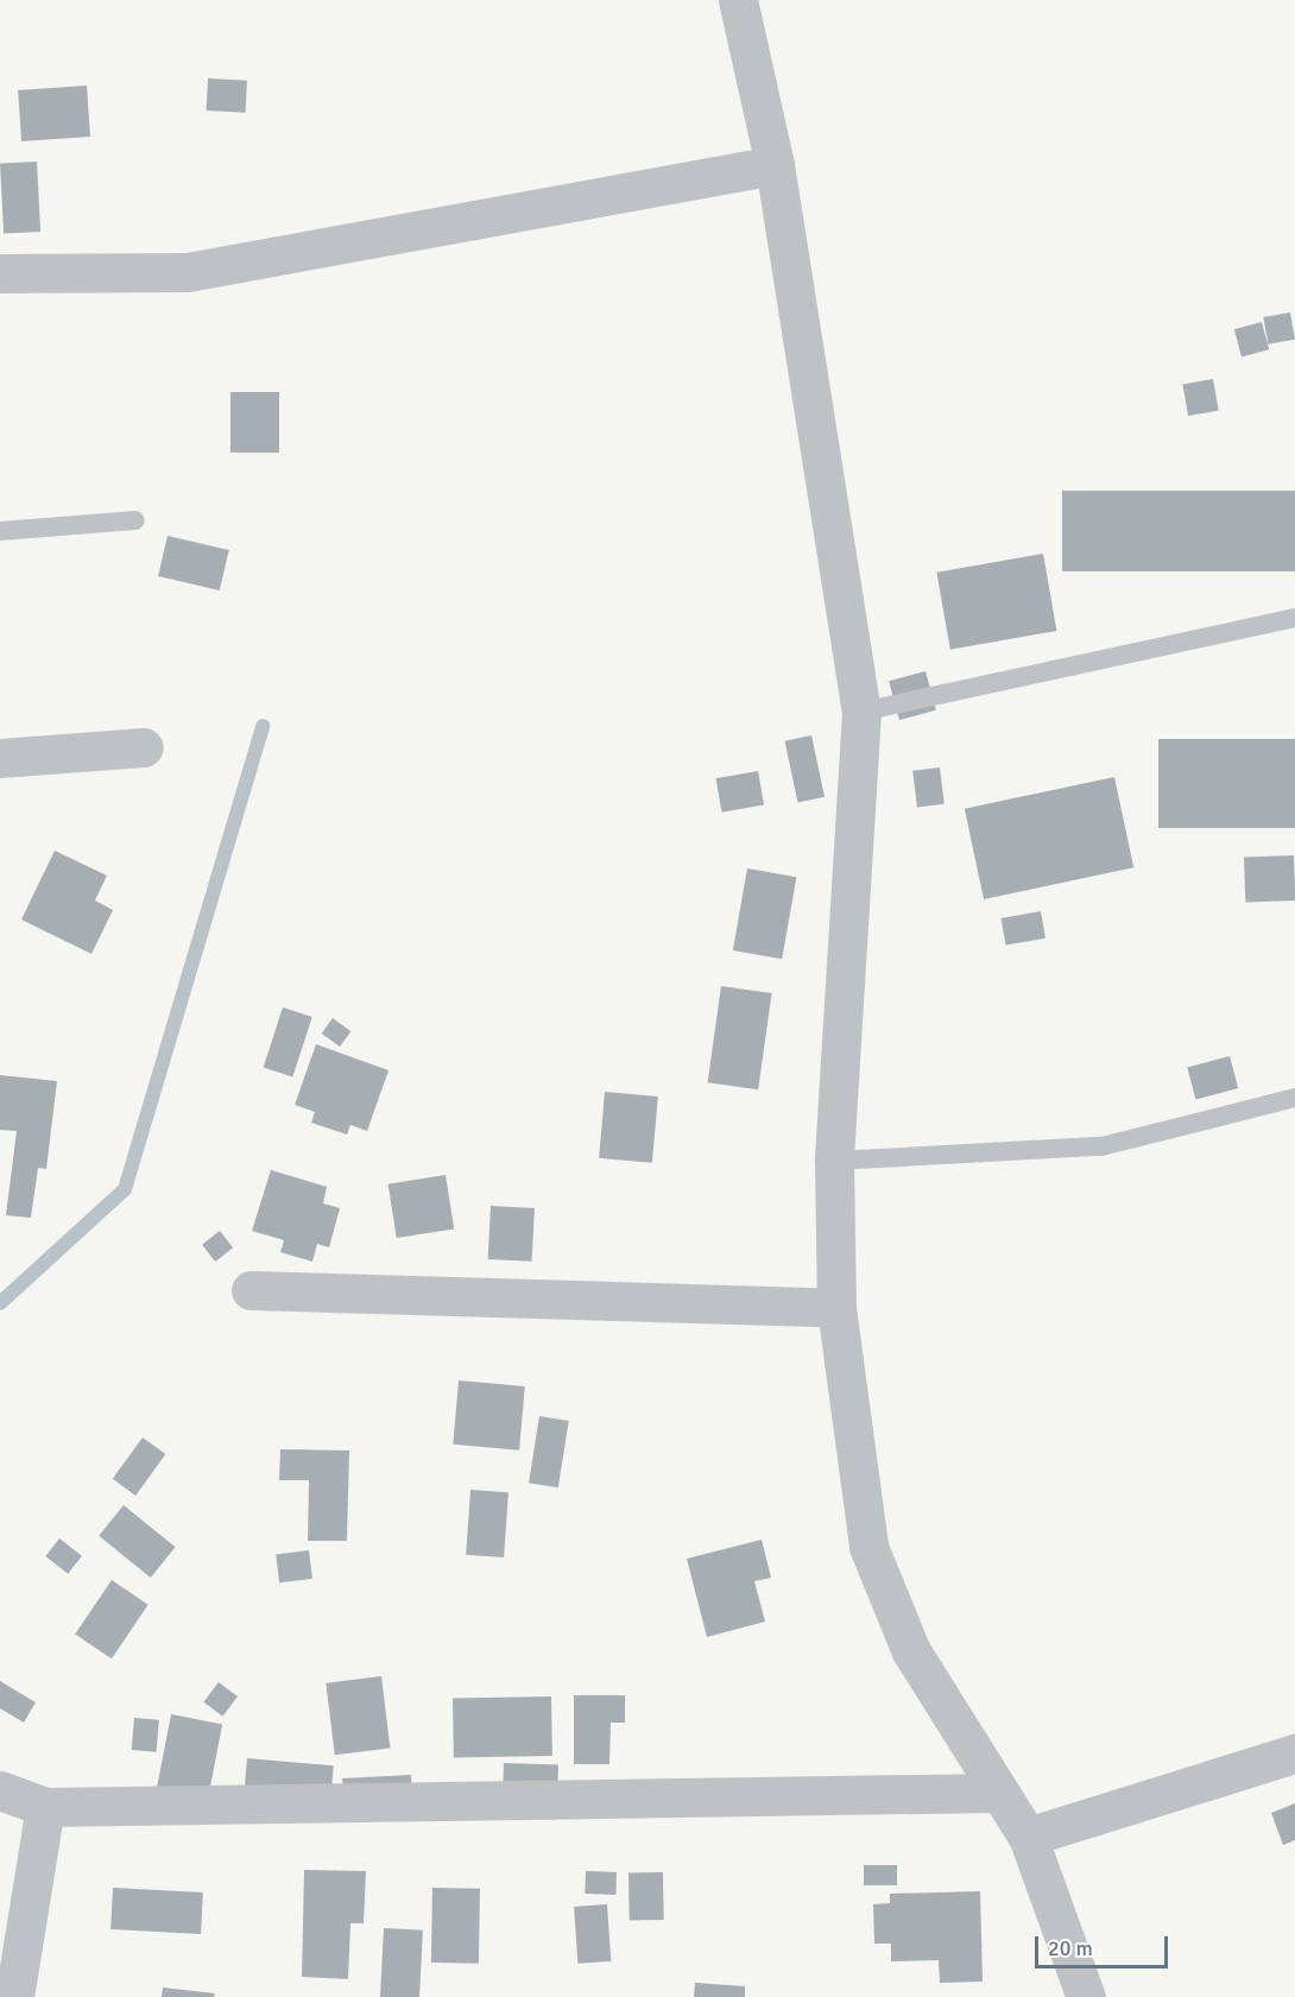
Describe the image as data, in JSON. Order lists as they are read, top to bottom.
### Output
{
  "scale_bar": "20 m"
}
